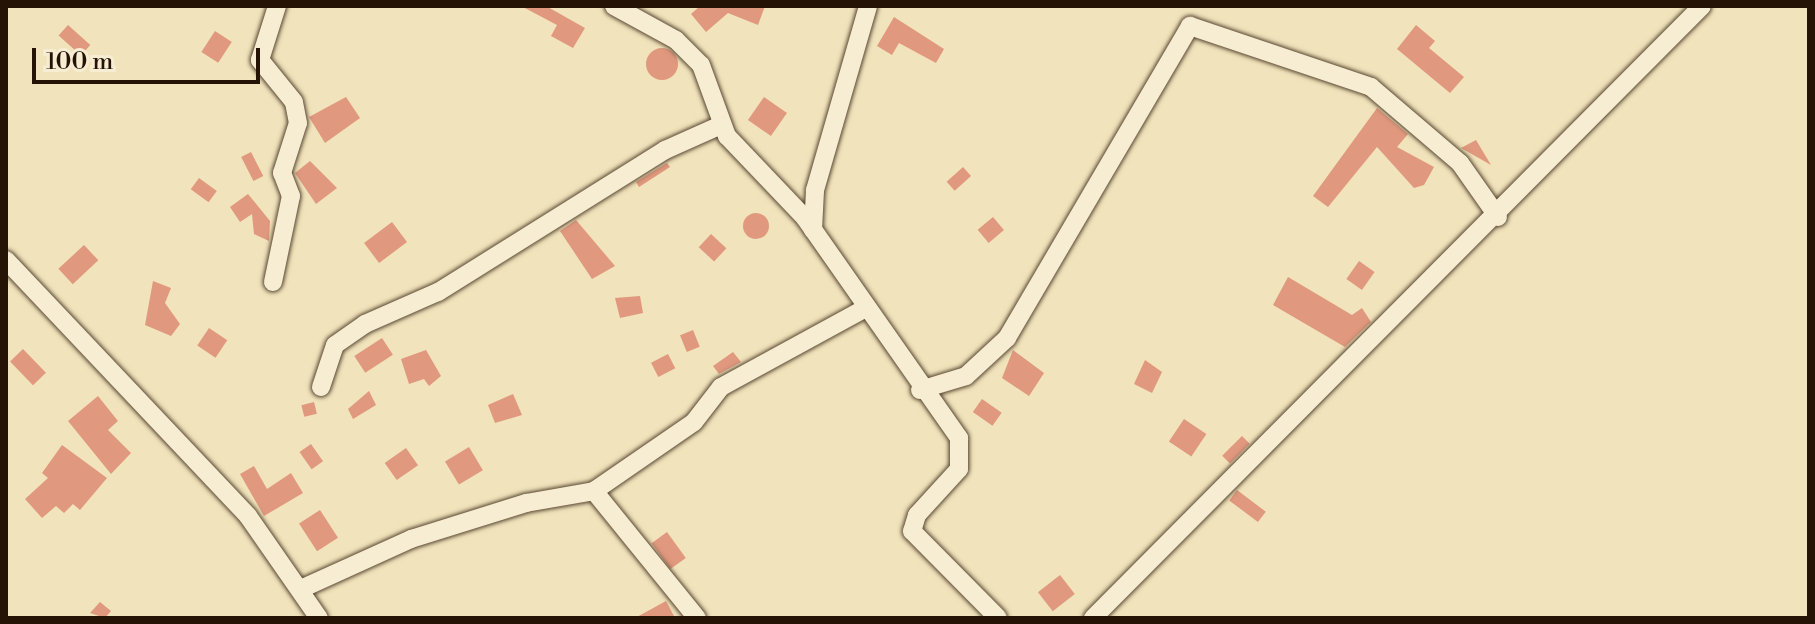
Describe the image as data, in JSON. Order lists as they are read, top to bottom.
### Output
{
  "scale_bar": "100 m"
}
